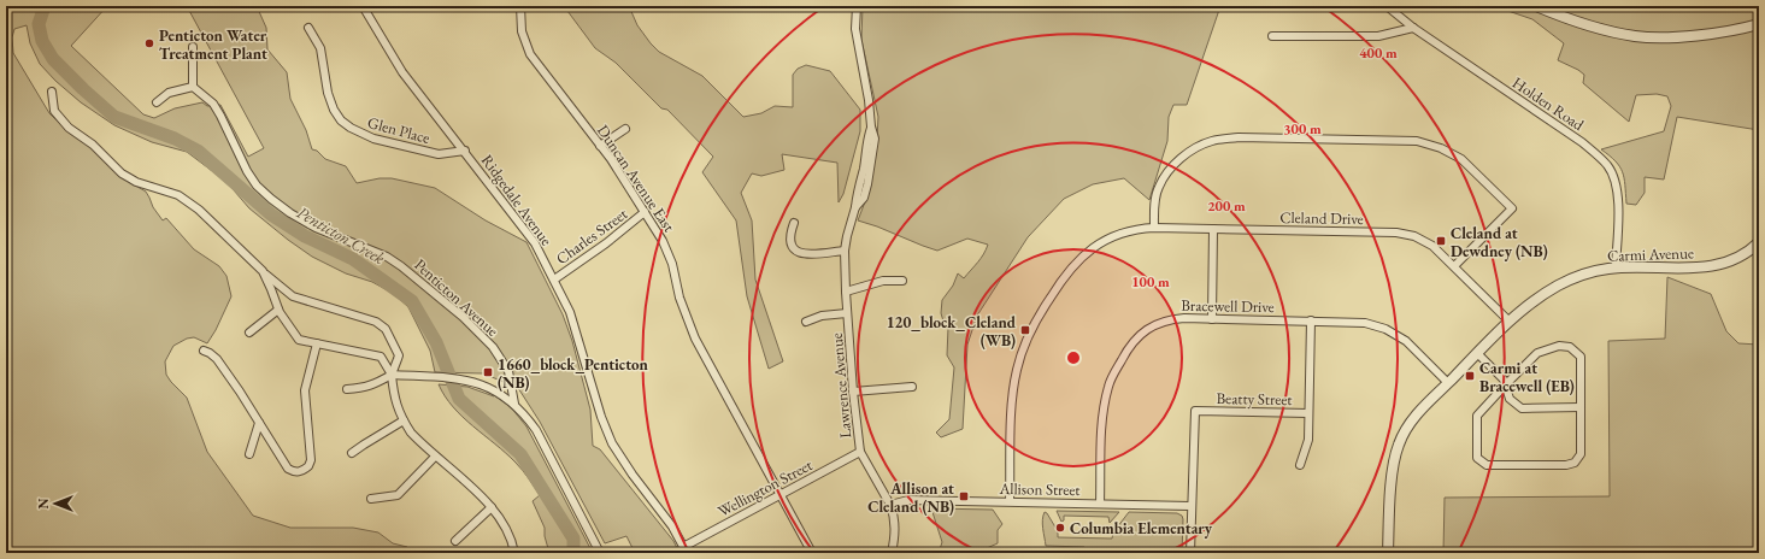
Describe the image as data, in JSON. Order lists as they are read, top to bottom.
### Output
{
  "streets": {
    "street": [
      "Holden Road",
      "Glen Place",
      "Duncan Avenue East",
      "Ridgedale Avenue",
      "Cleland Drive",
      "Charles Street",
      "Carmi Avenue",
      "Penticton Avenue",
      "Bracewell Drive",
      "Lawrence Avenue",
      "Beatty Street",
      "Wellington Street",
      "Allison Street"
    ]
  },
  "crossings": [
    ["Holden Road", "Carmi Avenue"],
    ["Glen Place", "Ridgedale Avenue"],
    ["Duncan Avenue East", "Charles Street"],
    ["Duncan Avenue East", "Wellington Street"],
    ["Ridgedale Avenue", "Charles Street"],
    ["Ridgedale Avenue", "Wellington Street"],
    ["Cleland Drive", "Carmi Avenue"],
    ["Cleland Drive", "Allison Street"],
    ["Carmi Avenue", "Bracewell Drive"],
    ["Bracewell Drive", "Beatty Street"],
    ["Bracewell Drive", "Allison Street"],
    ["Lawrence Avenue", "Wellington Street"],
    ["Lawrence Avenue", "Allison Street"],
    ["Beatty Street", "Allison Street"]
  ],
  "water": ["Penticton Creek"],
  "places": {
    "other": ["Penticton Water Treatment Plant", "Columbia Elementary"],
    "transit": [
      "Cleland at Dewdney (NB)",
      "120_block_Cleland (WB)",
      "1660_block_Penticton (NB)",
      "Carmi at Bracewell (EB)",
      "Allison at Cleland (NB)"
    ]
  },
  "north": "left",
  "rings": [
    "400 m",
    "300 m",
    "200 m",
    "100 m"
  ]
}
